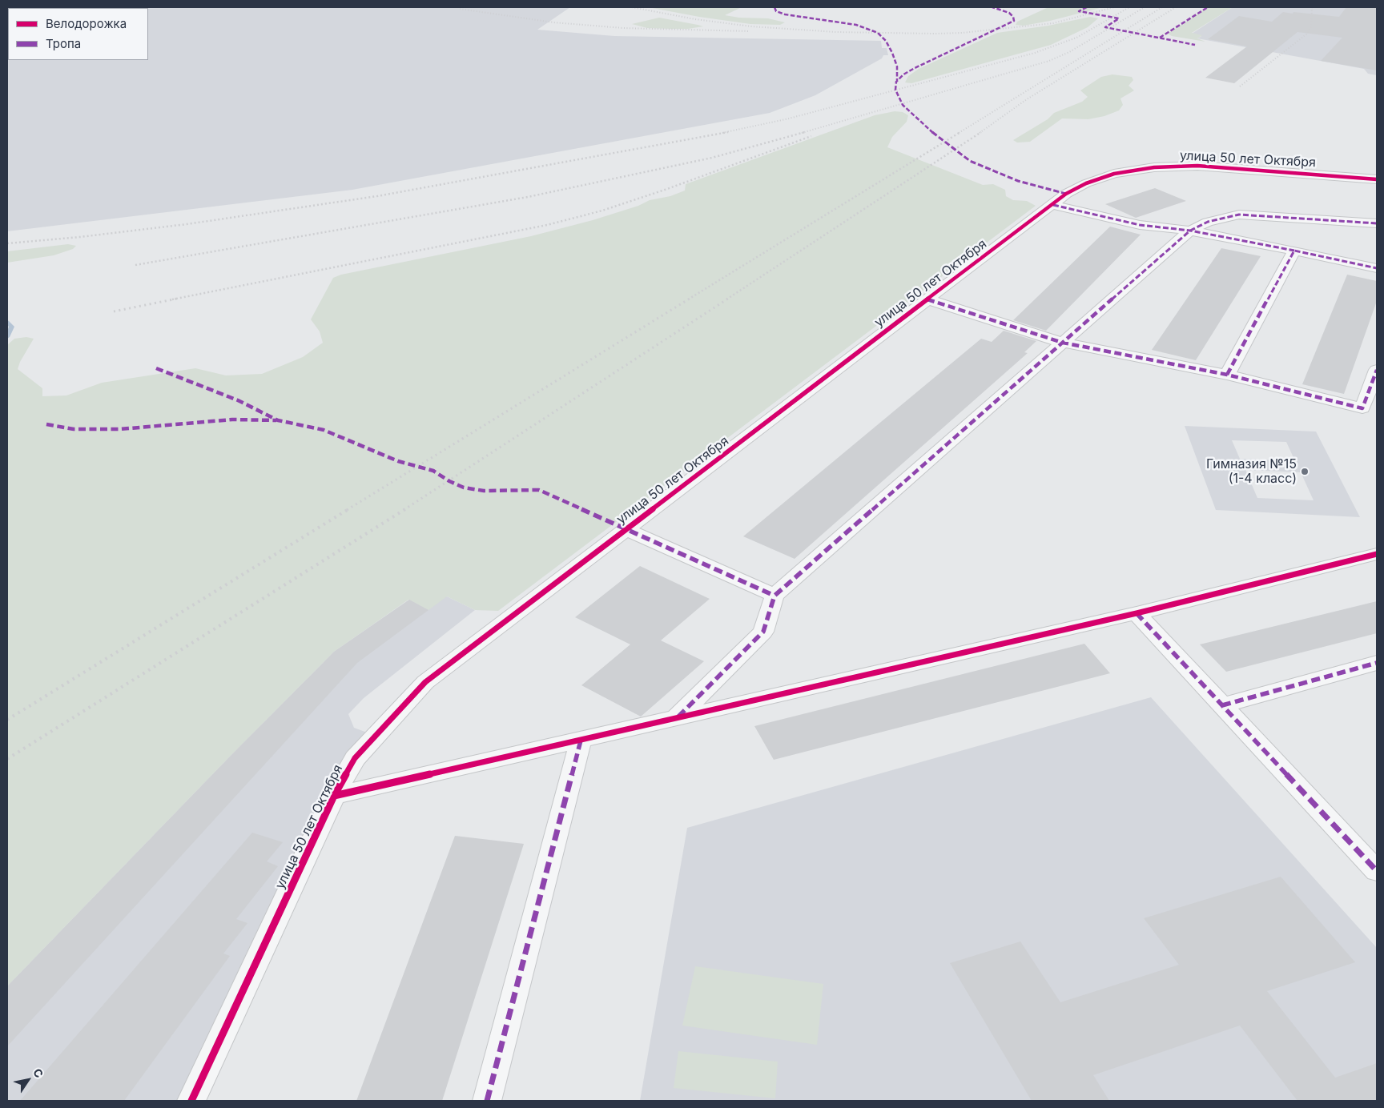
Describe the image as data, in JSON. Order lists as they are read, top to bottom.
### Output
{
  "streets": {
    "street": ["улица 50 лет Октября"]
  },
  "places": ["Гимназия №15 (1-4 класс)"],
  "legend": ["Велодорожка", "Тропа"],
  "north": "top right"
}
